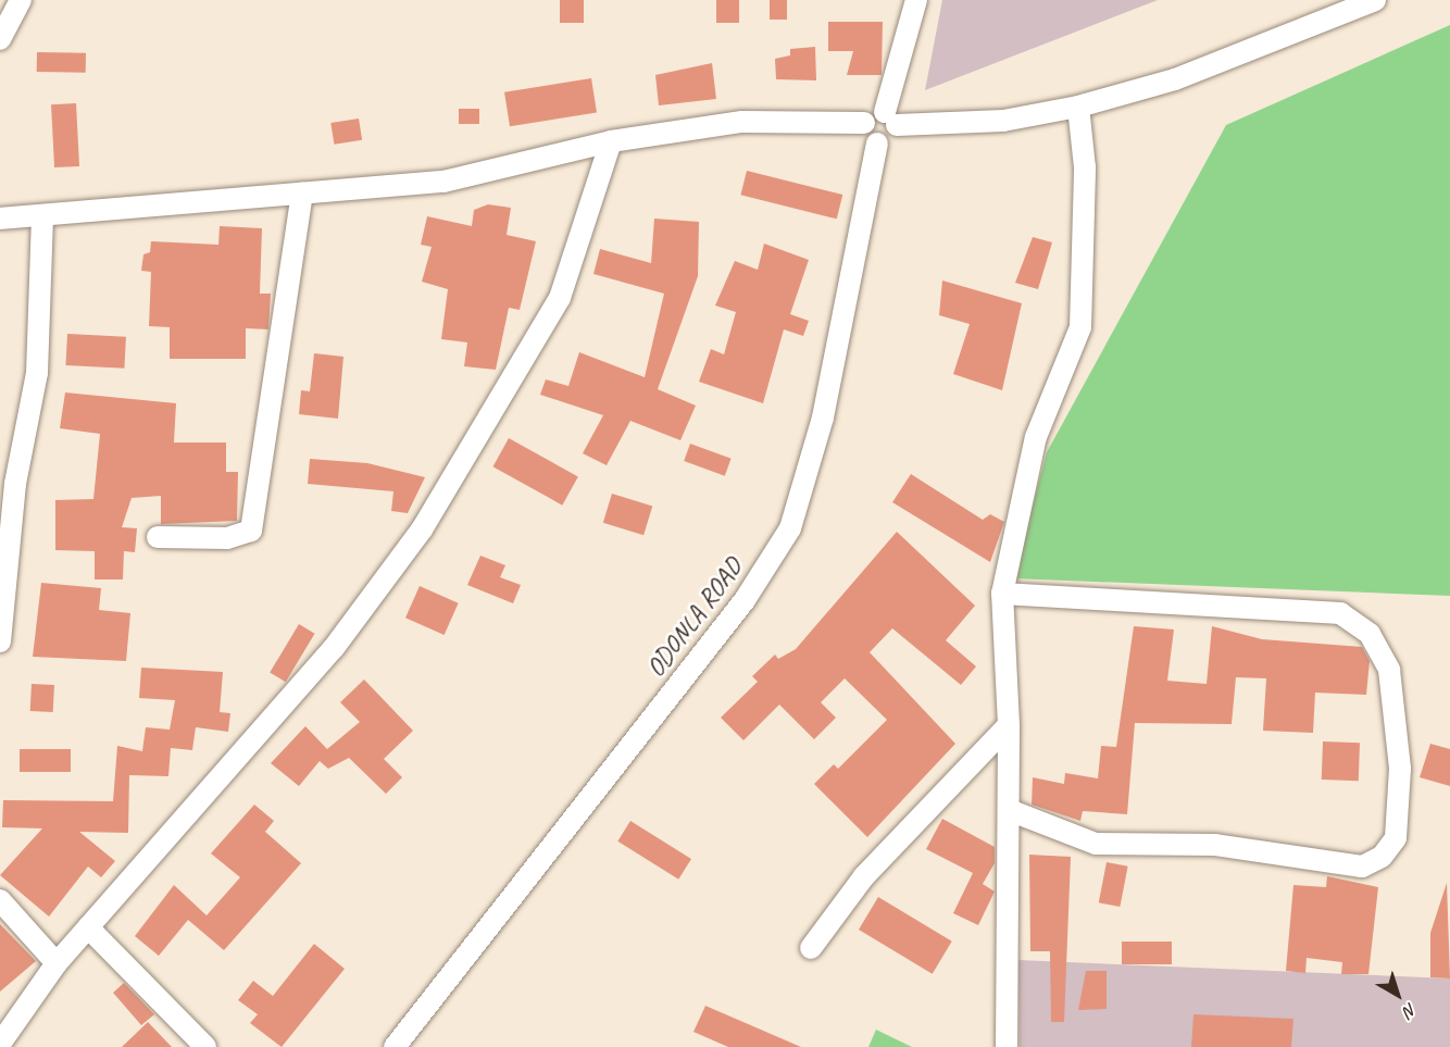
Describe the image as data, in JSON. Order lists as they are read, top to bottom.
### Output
{
  "streets": {
    "street": ["ODONLA ROAD"]
  },
  "north": "bottom right"
}
